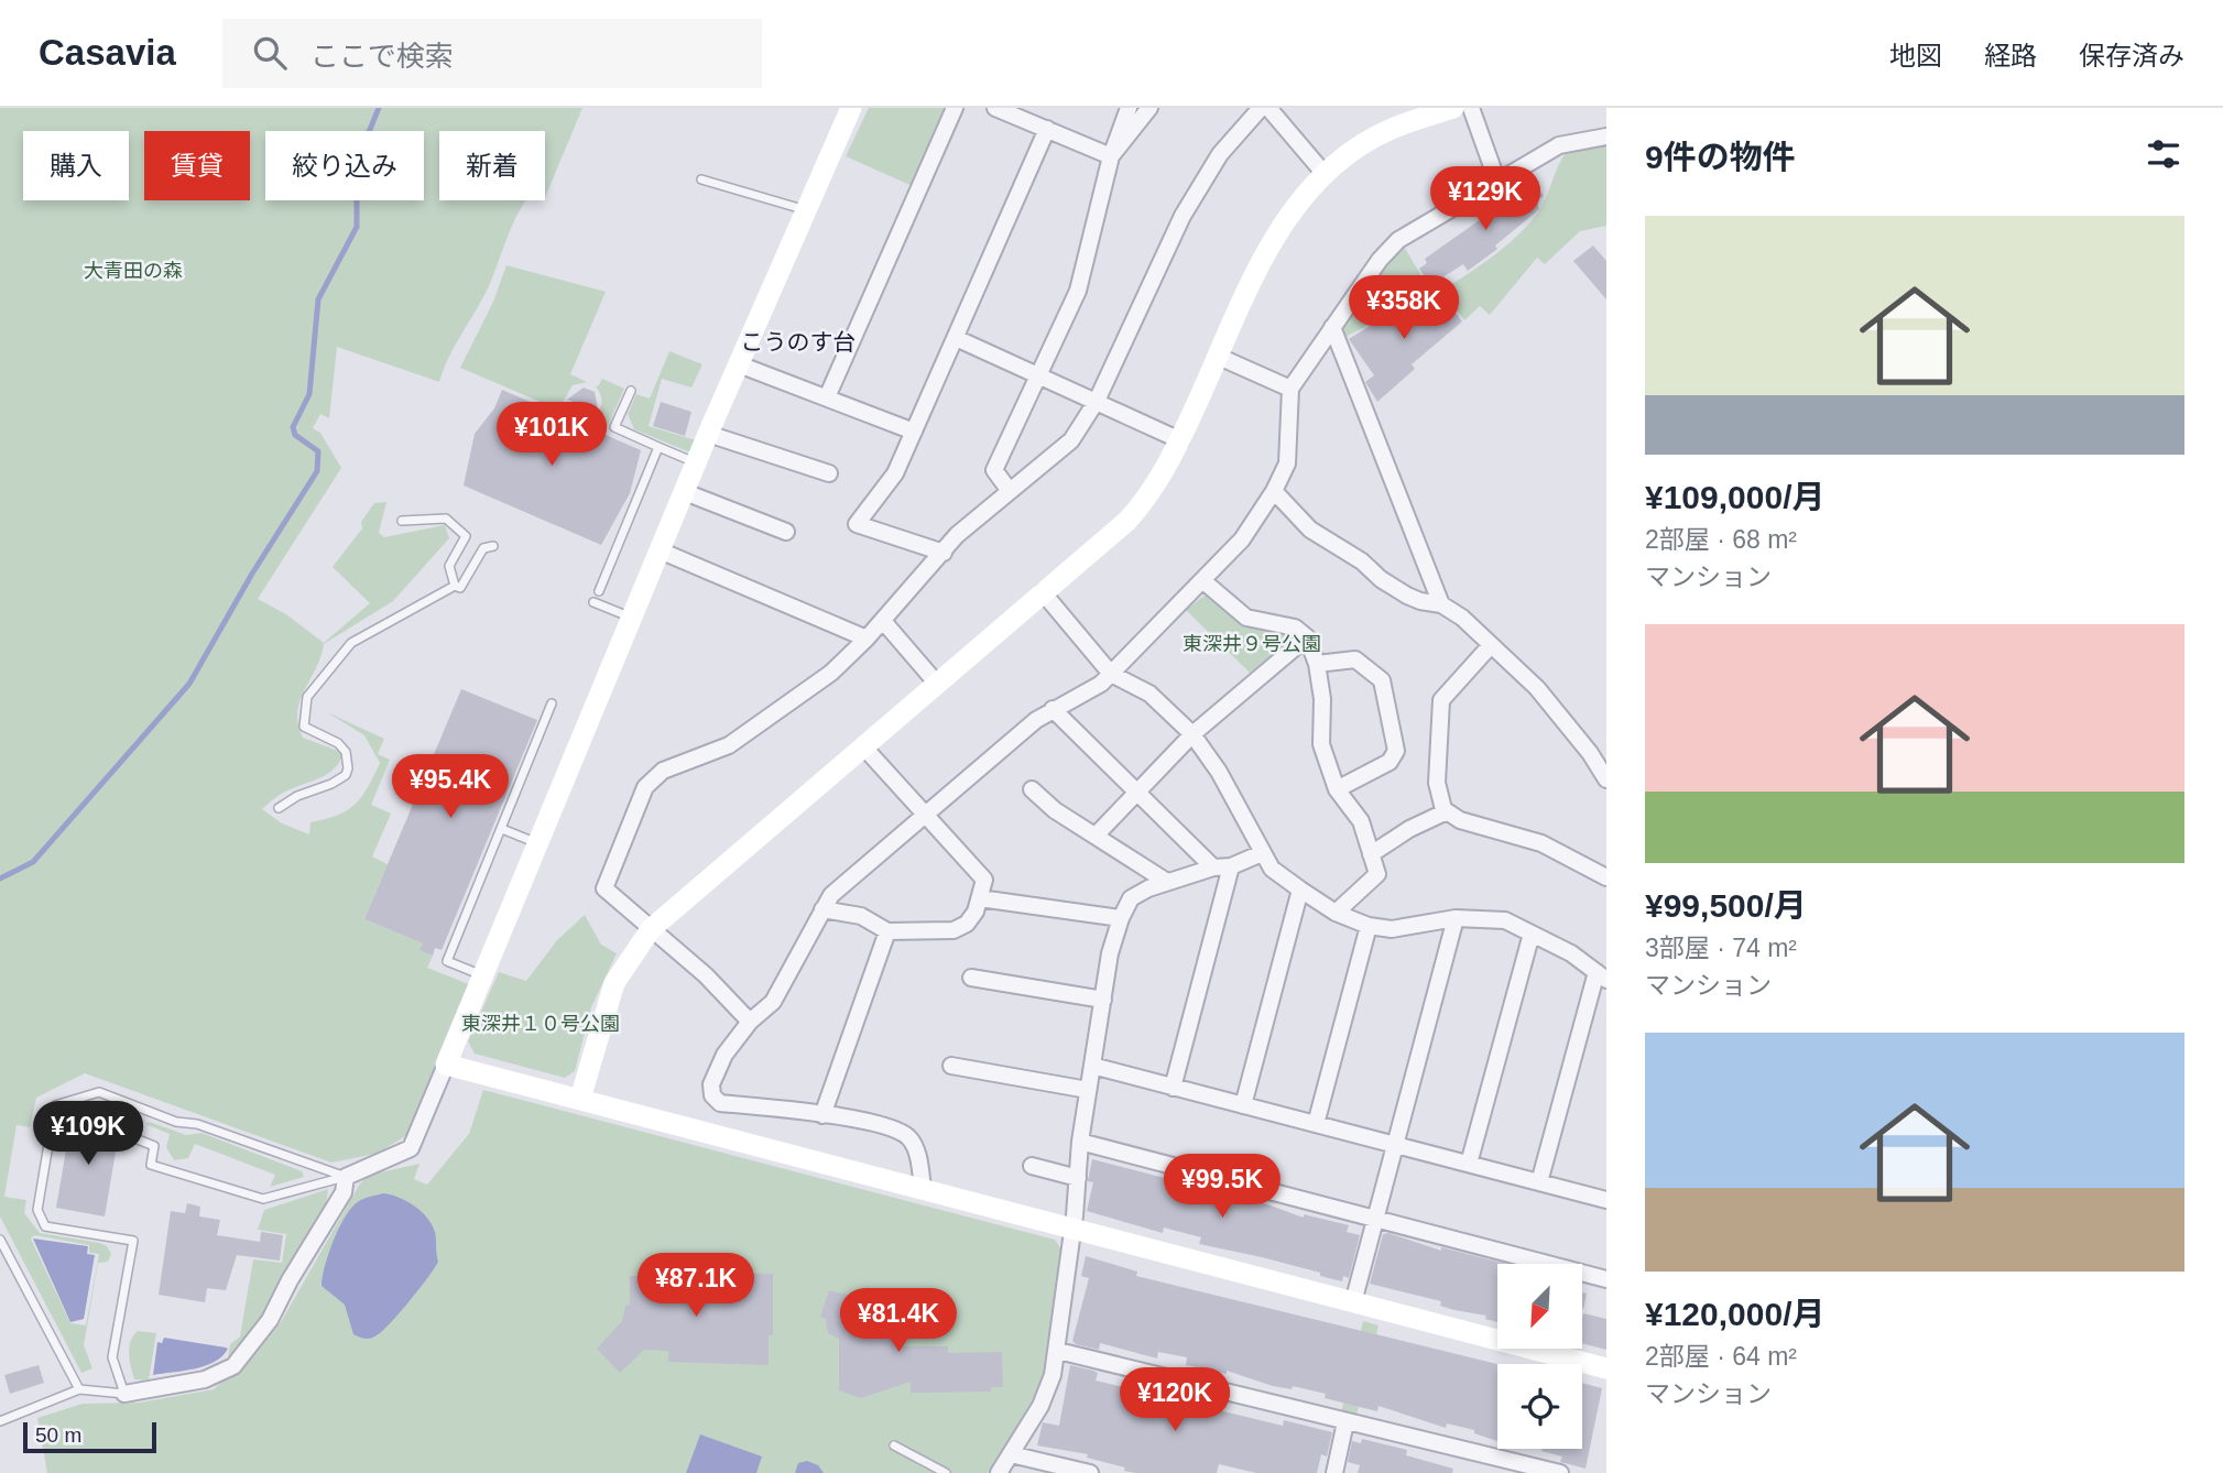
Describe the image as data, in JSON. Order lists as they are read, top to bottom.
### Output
{
  "districts": ["こうのす台"],
  "parks": ["大青田の森", "東深井９号公園", "東深井１０号公園"],
  "scale_bar": "50 m",
  "north": "bottom left",
  "page": {
    "header": "Casavia",
    "search": "ここで検索",
    "nav": ["地図", "経路", "保存済み"],
    "heading": "9件の物件",
    "chip": [
      "購入",
      "賃貸",
      "絞り込み",
      "新着"
    ],
    "price": [
      "¥129K",
      "¥358K",
      "¥101K",
      "¥95.4K",
      "¥109K",
      "¥99.5K",
      "¥87.1K",
      "¥81.4K",
      "¥120K"
    ],
    "list": [
      {
        "name": "¥109,000/月",
        "note": "2部屋 · 68 m² · マンション"
      },
      {
        "name": "¥99,500/月",
        "note": "3部屋 · 74 m² · マンション"
      },
      {
        "name": "¥120,000/月",
        "note": "2部屋 · 64 m² · マンション"
      }
    ],
    "scale": "50 m"
  }
}
